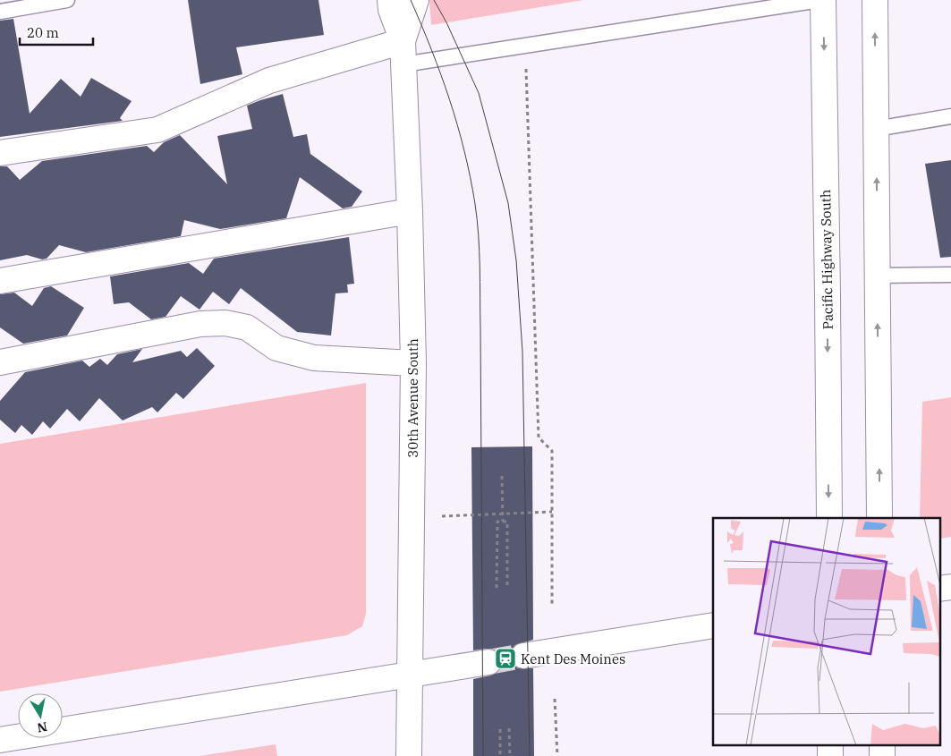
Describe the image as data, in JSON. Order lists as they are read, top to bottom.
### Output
{
  "streets": {
    "street": ["Pacific Highway South", "30th Avenue South"]
  },
  "places": {
    "station": ["Kent Des Moines"]
  },
  "scale_bar": "20 m",
  "north": "bottom"
}
